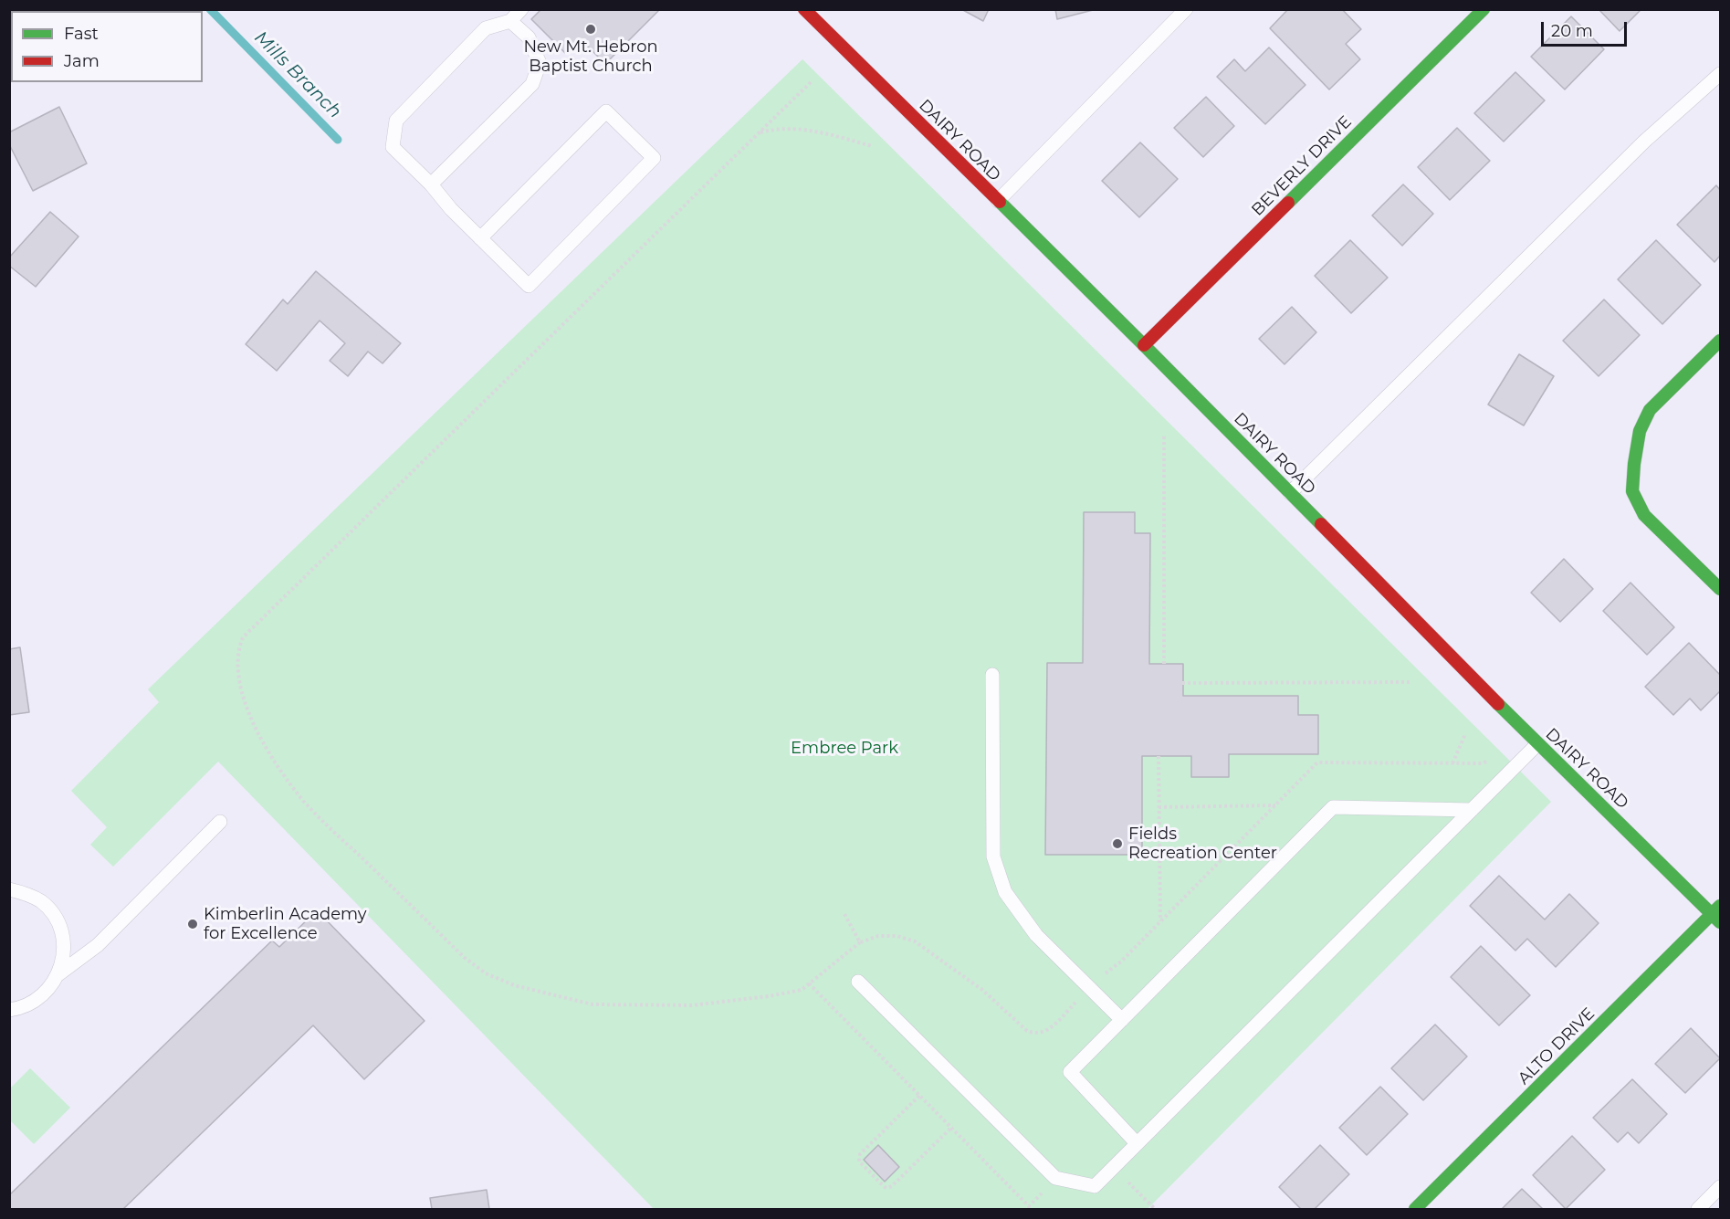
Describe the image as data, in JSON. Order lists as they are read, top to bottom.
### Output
{
  "streets": {
    "street": ["DAIRY ROAD", "BEVERLY DRIVE", "ALTO DRIVE"]
  },
  "crossings": [
    ["DAIRY ROAD", "BEVERLY DRIVE"],
    ["DAIRY ROAD", "ALTO DRIVE"]
  ],
  "water": ["Mills Branch"],
  "parks": ["Embree Park"],
  "places": ["New Mt. Hebron Baptist Church", "Fields Recreation Center", "Kimberlin Academy for Excellence"],
  "legend": ["Fast", "Jam"],
  "scale_bar": "20 m"
}
